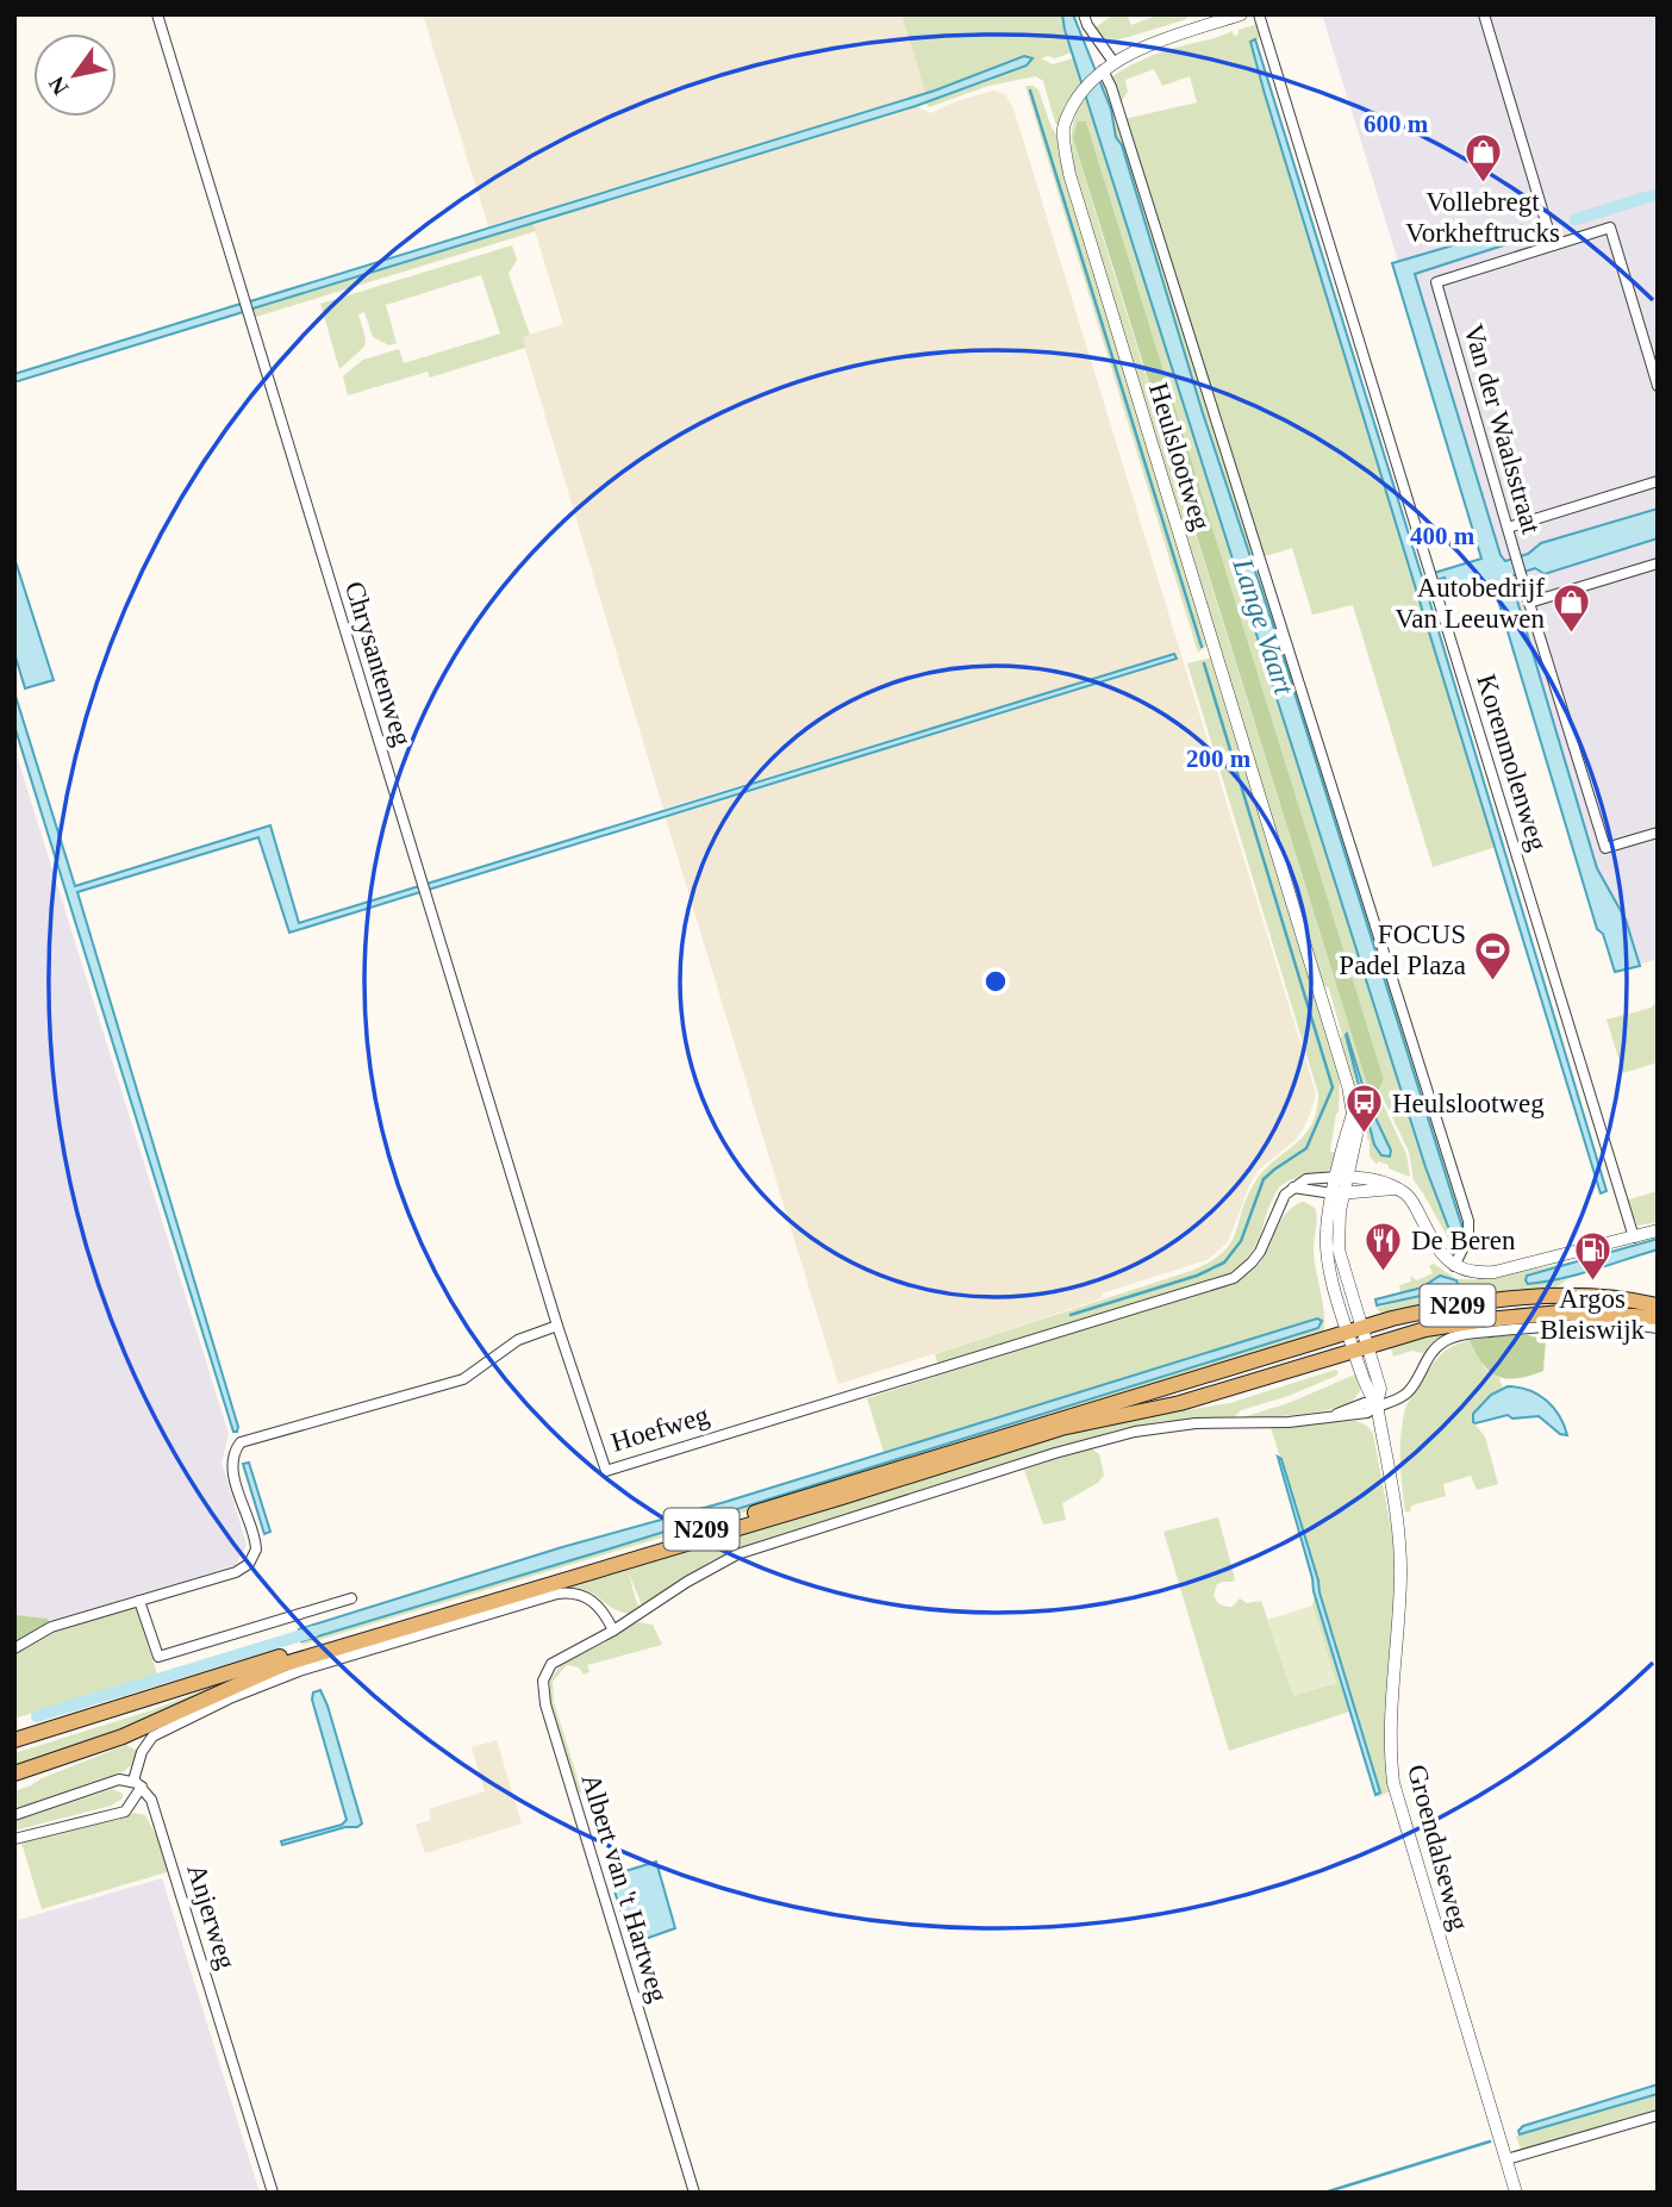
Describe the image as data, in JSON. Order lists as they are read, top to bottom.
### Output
{
  "streets": {
    "main road": ["N209"],
    "street": [
      "Van der Waalsstraat",
      "Heulslootweg",
      "Chrysantenweg",
      "Korenmolenweg",
      "Hoefweg",
      "Groendalseweg",
      "Albert van 't Hartweg",
      "Anjerweg"
    ]
  },
  "crossings": [
    ["Heulslootweg", "N209"],
    ["Heulslootweg", "Groendalseweg"],
    ["Chrysantenweg", "Hoefweg"],
    ["N209", "Groendalseweg"]
  ],
  "water": ["Lange Vaart"],
  "places": {
    "shop": ["Vollebregt Vorkheftrucks", "Autobedrijf Van Leeuwen"],
    "sports": ["FOCUS Padel Plaza"],
    "bus stop": ["Heulslootweg"],
    "restaurant": ["De Beren"],
    "fuel station": ["Argos Bleiswijk"]
  },
  "north": "bottom left",
  "rings": ["600 m", "400 m", "200 m"]
}
